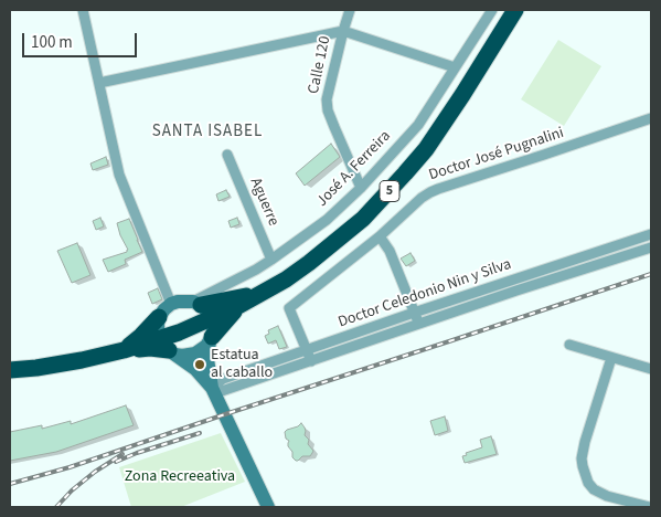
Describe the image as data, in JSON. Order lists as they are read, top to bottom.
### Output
{
  "streets": {
    "highway": ["5"],
    "street": [
      "Calle 120",
      "Doctor José Pugnalini",
      "José A. Ferreira",
      "Aguerre",
      "Doctor Celedonio Nin y Silva"
    ]
  },
  "crossings": [
    ["Calle 120", "José A. Ferreira"],
    ["Doctor José Pugnalini", "Doctor Celedonio Nin y Silva"],
    ["José A. Ferreira", "Aguerre"]
  ],
  "districts": ["SANTA ISABEL"],
  "parks": ["Zona Recreeativa"],
  "places": ["Estatua al caballo"],
  "scale_bar": "100 m"
}
